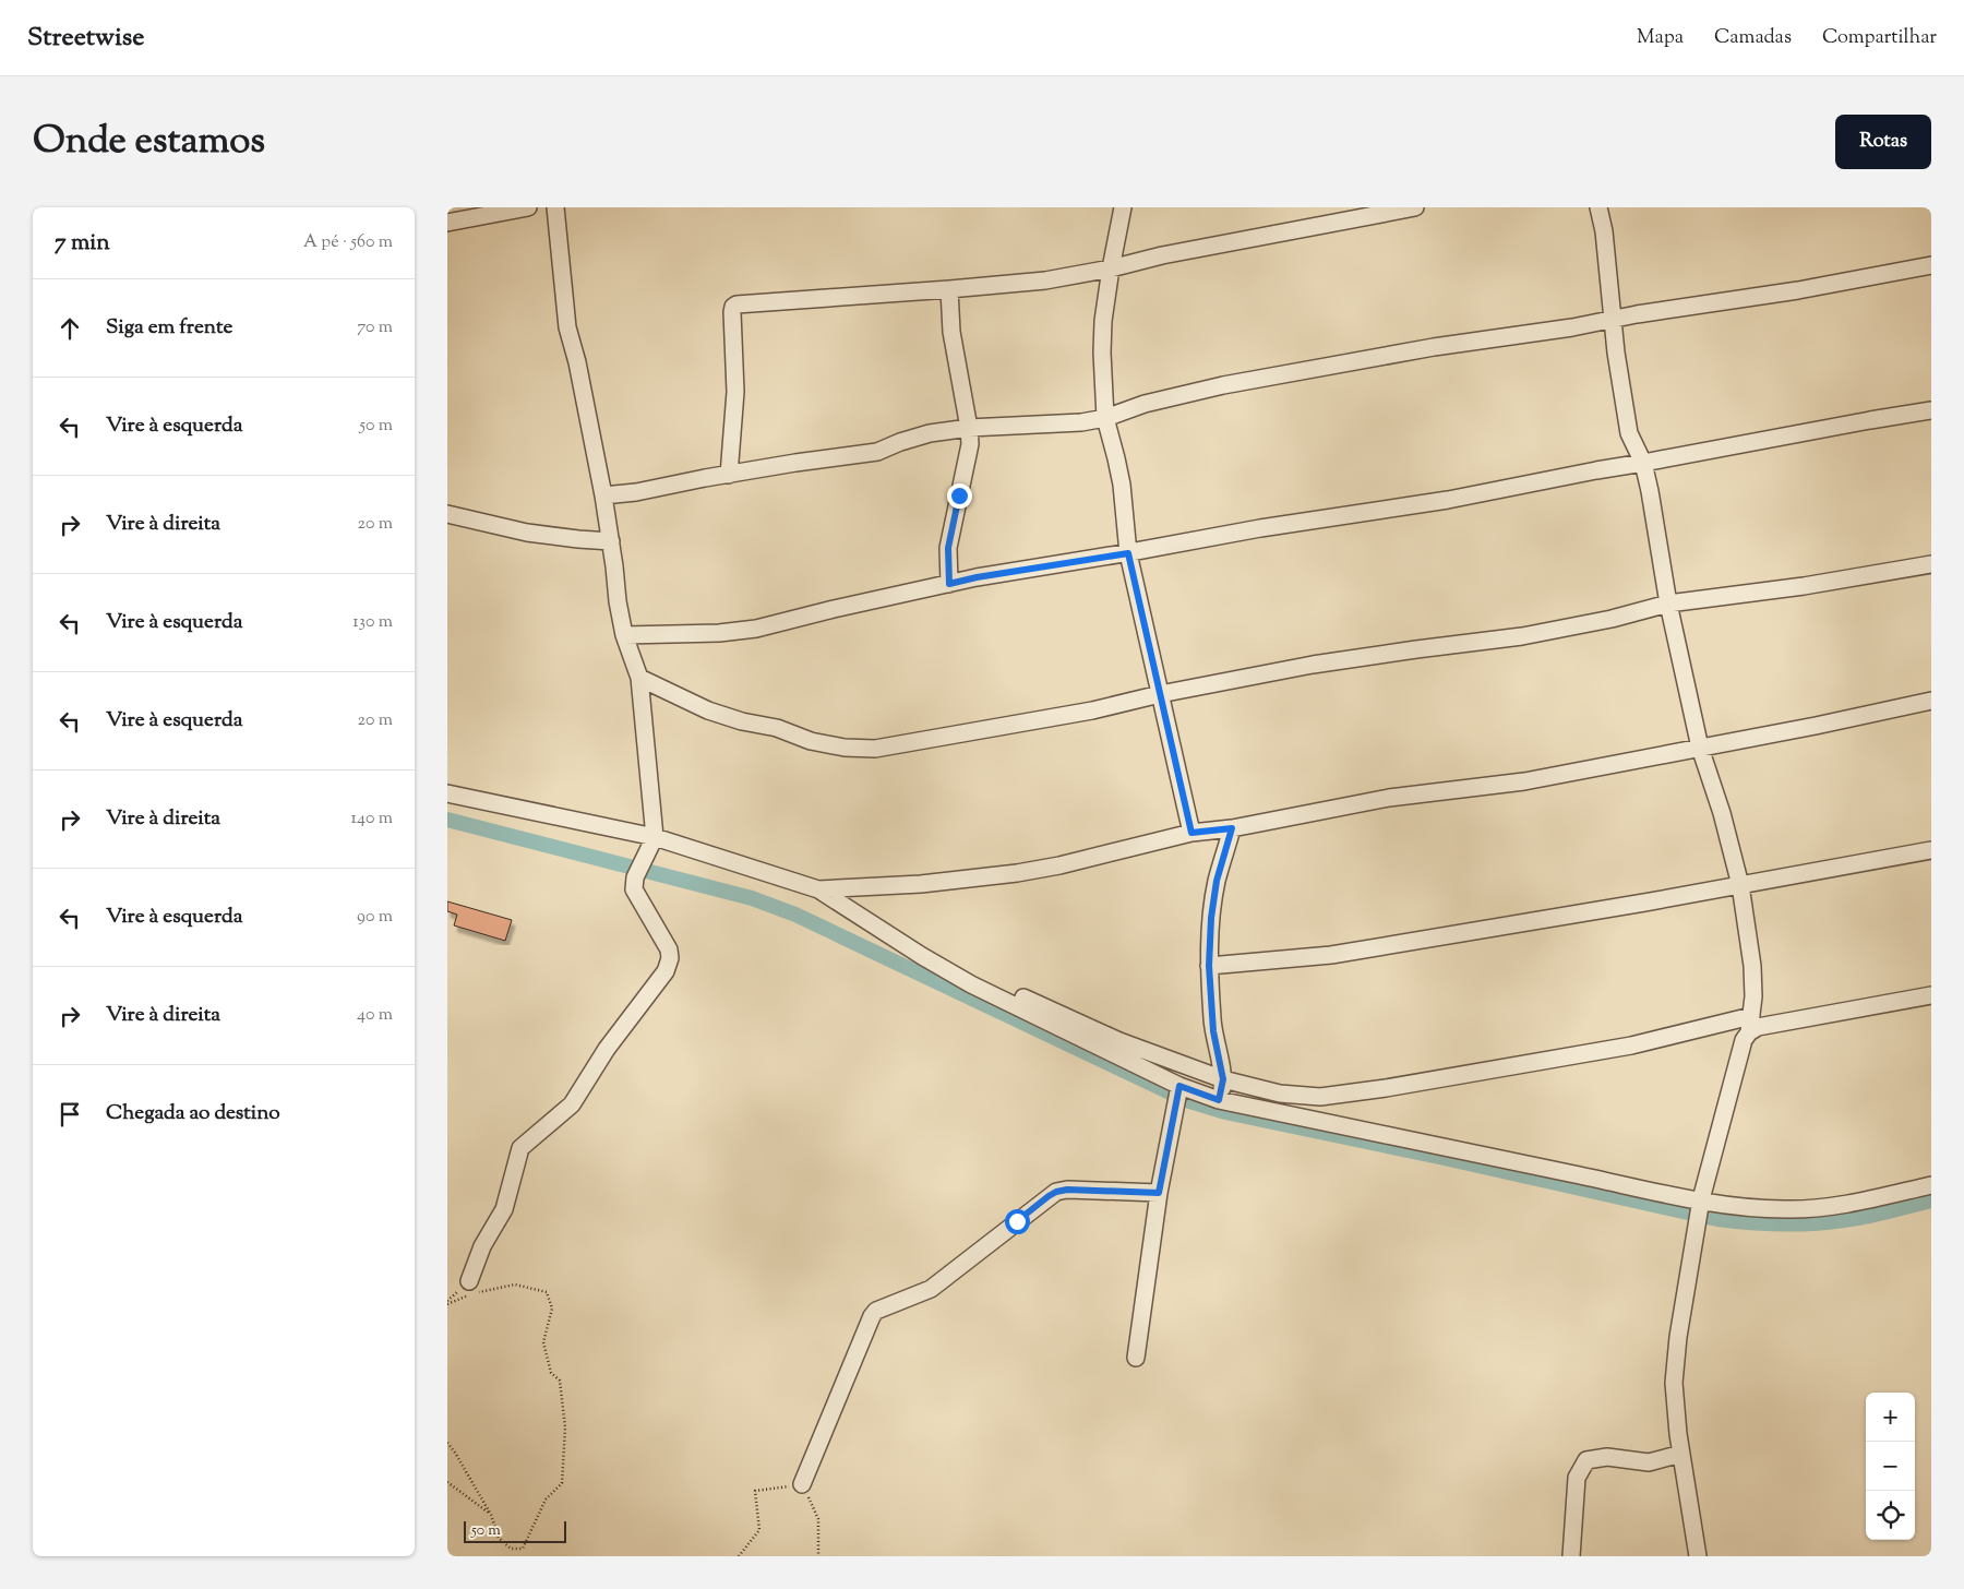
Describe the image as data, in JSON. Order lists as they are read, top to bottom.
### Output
{
  "scale_bar": "50 m",
  "page": {
    "header": "Streetwise",
    "nav": ["Mapa", "Camadas", "Compartilhar"],
    "title": "Onde estamos",
    "buttons": "Rotas",
    "heading": ["7 min", "A pé · 560 m"],
    "list": [
      ["Siga em frente", "70 m"],
      ["Vire à esquerda", "50 m"],
      ["Vire à direita", "20 m"],
      ["Vire à esquerda", "130 m"],
      ["Vire à esquerda", "20 m"],
      ["Vire à direita", "140 m"],
      ["Vire à esquerda", "90 m"],
      ["Vire à direita", "40 m"],
      "Chegada ao destino"
    ],
    "map_buttons": ["+", "−"],
    "scale": "50 m"
  }
}
